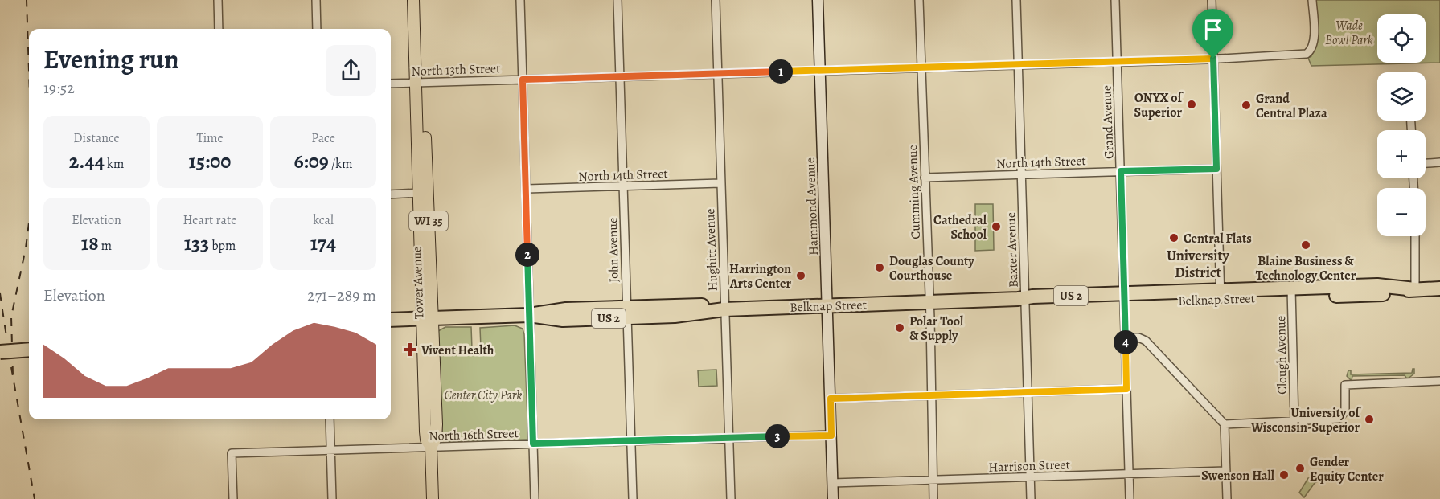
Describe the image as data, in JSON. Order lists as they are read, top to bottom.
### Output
{
  "streets": {
    "highway": ["US 2", "Belknap Street"],
    "main road": ["WI 35", "Tower Avenue"],
    "street": [
      "North 13th Street",
      "Grand Avenue",
      "North 14th Street",
      "Cumming Avenue",
      "Hammond Avenue",
      "John Avenue",
      "Hughitt Avenue",
      "Baxter Avenue",
      "Clough Avenue",
      "North 16th Street",
      "Harrison Street"
    ]
  },
  "crossings": [
    ["North 13th Street", "Grand Avenue"],
    ["North 13th Street", "Cumming Avenue"],
    ["North 13th Street", "Hammond Avenue"],
    ["North 13th Street", "John Avenue"],
    ["North 13th Street", "Hughitt Avenue"],
    ["North 13th Street", "Baxter Avenue"],
    ["North 13th Street", "Tower Avenue"],
    ["Grand Avenue", "North 14th Street"],
    ["Grand Avenue", "Belknap Street"],
    ["Grand Avenue", "Harrison Street"],
    ["North 14th Street", "Cumming Avenue"],
    ["North 14th Street", "John Avenue"],
    ["North 14th Street", "Hughitt Avenue"],
    ["North 14th Street", "Baxter Avenue"],
    ["Cumming Avenue", "Belknap Street"],
    ["Cumming Avenue", "Harrison Street"],
    ["Hammond Avenue", "Belknap Street"],
    ["Hammond Avenue", "North 16th Street"],
    ["Hammond Avenue", "Harrison Street"],
    ["John Avenue", "Belknap Street"],
    ["John Avenue", "North 16th Street"],
    ["Hughitt Avenue", "Belknap Street"],
    ["Hughitt Avenue", "North 16th Street"],
    ["Baxter Avenue", "Belknap Street"],
    ["Baxter Avenue", "Harrison Street"],
    ["Tower Avenue", "Belknap Street"],
    ["Tower Avenue", "North 16th Street"],
    ["Belknap Street", "Clough Avenue"]
  ],
  "districts": ["University District"],
  "parks": ["Wade Bowl Park", "Center City Park"],
  "places": {
    "other": [
      "ONYX of Superior",
      "Grand Central Plaza",
      "Cathedral School",
      "Central Flats",
      "Blaine Business & Technology Center",
      "Douglas County Courthouse",
      "Harrington Arts Center",
      "Polar Tool & Supply",
      "University of Wisconsin-Superior",
      "Gender Equity Center",
      "Swenson Hall"
    ],
    "health": ["Vivent Health"]
  },
  "page": {
    "map_buttons": ["+", "−"],
    "heading": ["Evening run", "19:52"],
    "pins": [
      "1",
      "2",
      "4",
      "3"
    ],
    "stats": [
      ["Distance", "2.44 km"],
      ["Time", "15:00"],
      ["Pace", "6:09 /km"],
      ["Elevation", "18 m"],
      ["Heart rate", "133 bpm"],
      ["kcal", "174"]
    ],
    "chart": ["Elevation", "271–289 m"]
  }
}
